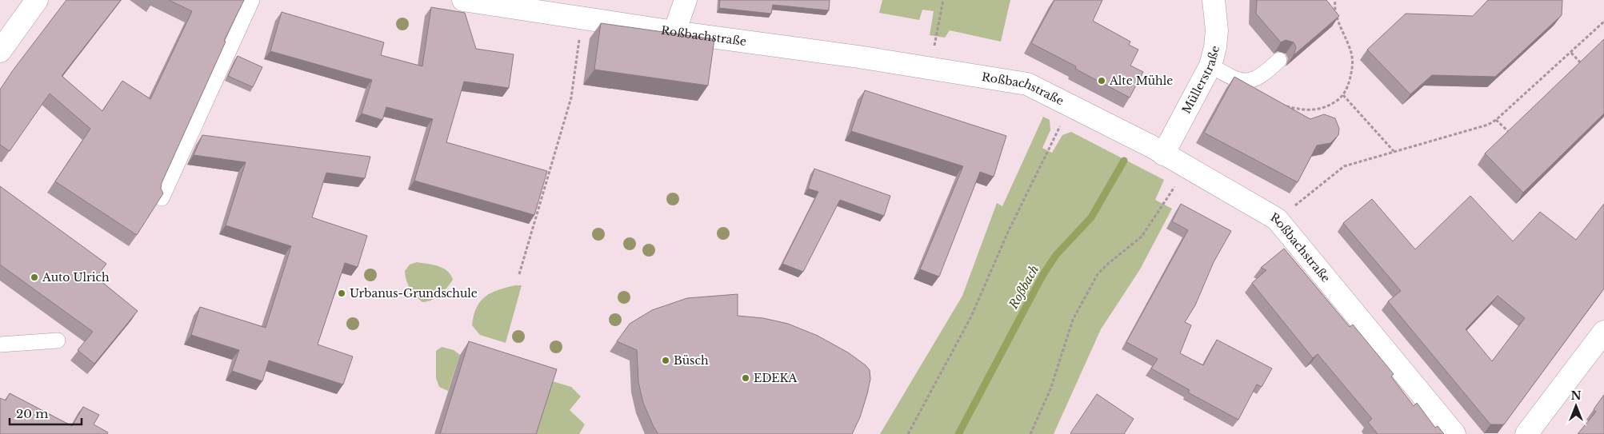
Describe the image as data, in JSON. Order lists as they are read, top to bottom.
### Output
{
  "streets": {
    "street": ["Roßbachstraße", "Müllerstraße"]
  },
  "crossings": [
    ["Roßbachstraße", "Müllerstraße"]
  ],
  "water": ["Roßbach"],
  "places": [
    "Alte Mühle",
    "Auto Ulrich",
    "Urbanus-Grundschule",
    "Büsch",
    "EDEKA"
  ],
  "scale_bar": "20 m",
  "north": "top"
}
